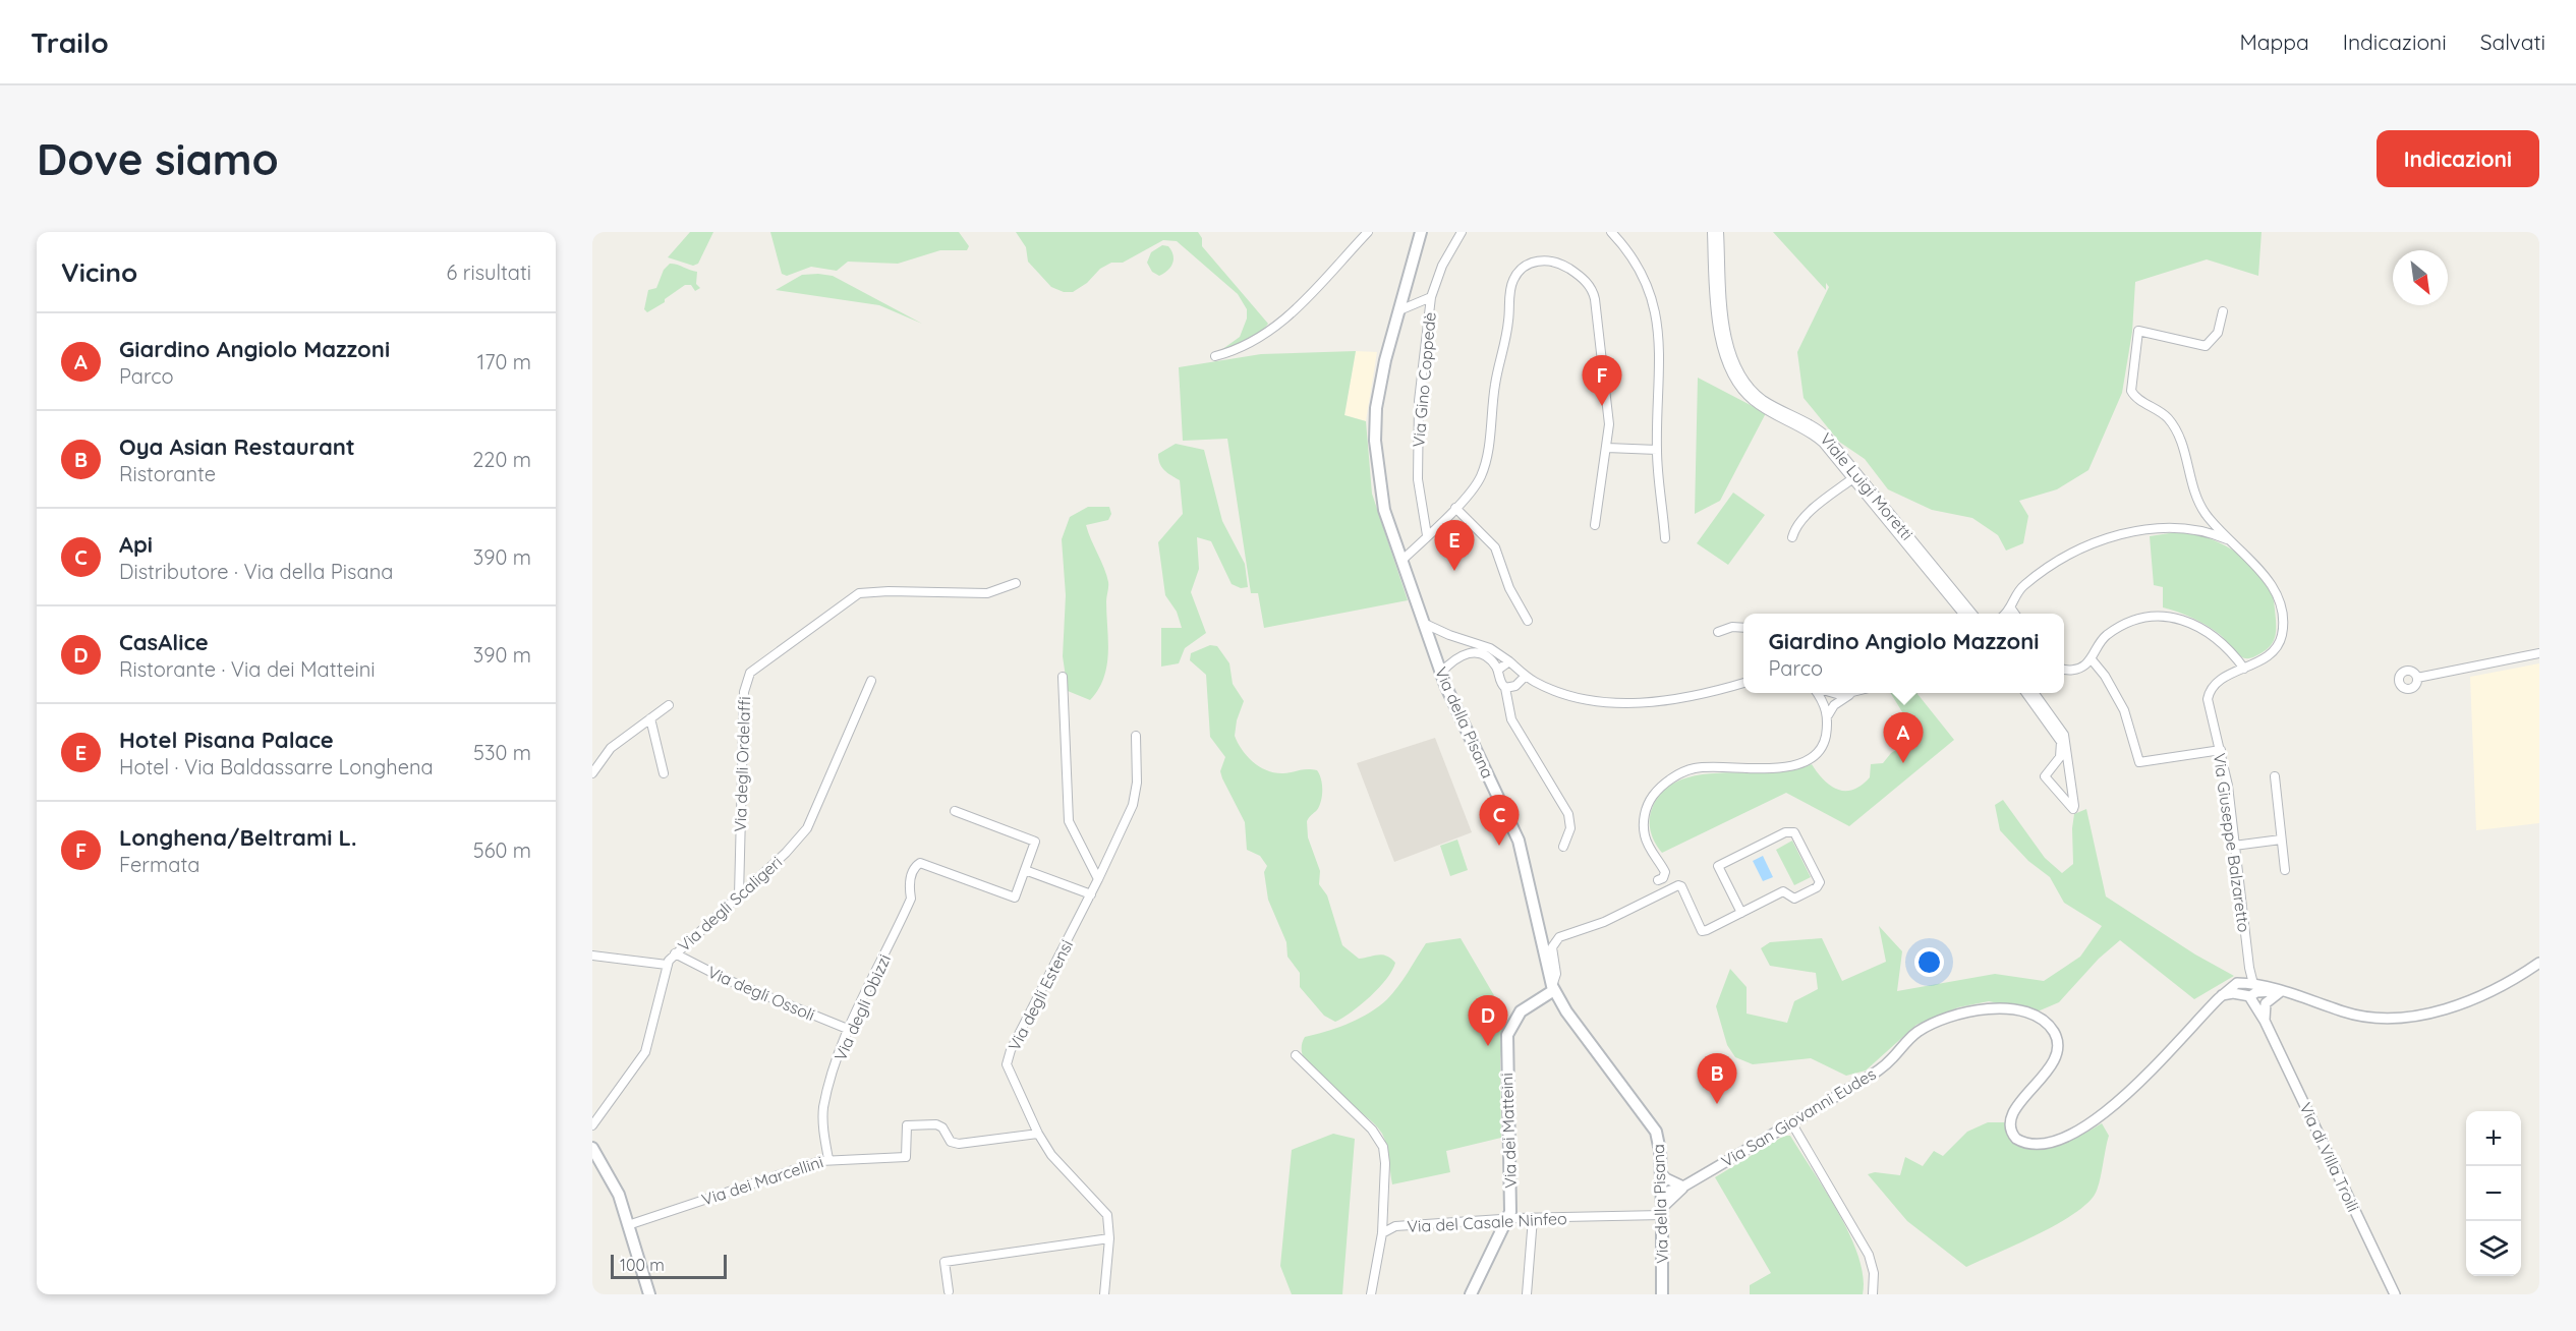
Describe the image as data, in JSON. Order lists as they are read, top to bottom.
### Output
{
  "streets": {
    "main road": ["Via della Pisana", "Via dei Matteini"],
    "street": [
      "Via Gino Coppedè",
      "Viale Luigi Moretti",
      "Via degli Ordelaffi",
      "Via Giuseppe Balzaretto",
      "Via degli Scaligeri",
      "Via degli Ossoli",
      "Via degli Estensi",
      "Via degli Obizzi",
      "Via San Giovanni Eudes",
      "Via di Villa Troili",
      "Via dei Marcellini",
      "Via del Casale Ninfeo"
    ]
  },
  "crossings": [
    ["Via della Pisana", "Via San Giovanni Eudes"],
    ["Via della Pisana", "Via dei Matteini"],
    ["Via della Pisana", "Via del Casale Ninfeo"],
    ["Via degli Ordelaffi", "Via degli Scaligeri"],
    ["Via Giuseppe Balzaretto", "Via San Giovanni Eudes"],
    ["Via Giuseppe Balzaretto", "Via di Villa Troili"],
    ["Via degli Scaligeri", "Via degli Ossoli"],
    ["Via degli Ossoli", "Via degli Obizzi"],
    ["Via degli Estensi", "Via dei Marcellini"],
    ["Via degli Obizzi", "Via dei Marcellini"],
    ["Via San Giovanni Eudes", "Via di Villa Troili"],
    ["Via San Giovanni Eudes", "Via del Casale Ninfeo"],
    ["Via dei Matteini", "Via del Casale Ninfeo"]
  ],
  "scale_bar": "100 m",
  "north": "bottom right",
  "page": {
    "header": "Trailo",
    "nav": ["Mappa", "Indicazioni", "Salvati"],
    "buttons": "Indicazioni",
    "title": "Dove siamo",
    "heading": ["Vicino", "6 risultati"],
    "list": [
      {
        "mark": "A",
        "name": "Giardino Angiolo Mazzoni",
        "note": "Parco",
        "value": "170 m"
      },
      {
        "mark": "B",
        "name": "Oya Asian Restaurant",
        "note": "Ristorante",
        "value": "220 m"
      },
      {
        "mark": "C",
        "name": "Api",
        "note": "Distributore · Via della Pisana",
        "value": "390 m"
      },
      {
        "mark": "D",
        "name": "CasAlice",
        "note": "Ristorante · Via dei Matteini",
        "value": "390 m"
      },
      {
        "mark": "E",
        "name": "Hotel Pisana Palace",
        "note": "Hotel · Via Baldassarre Longhena",
        "value": "530 m"
      },
      {
        "mark": "F",
        "name": "Longhena/Beltrami L.",
        "note": "Fermata",
        "value": "560 m"
      }
    ],
    "pins": [
      "F",
      "E",
      "A",
      "C",
      "D",
      "B"
    ],
    "popup": ["Giardino Angiolo Mazzoni", "Parco"],
    "map_buttons": ["+", "−"],
    "scale": "100 m"
  }
}
